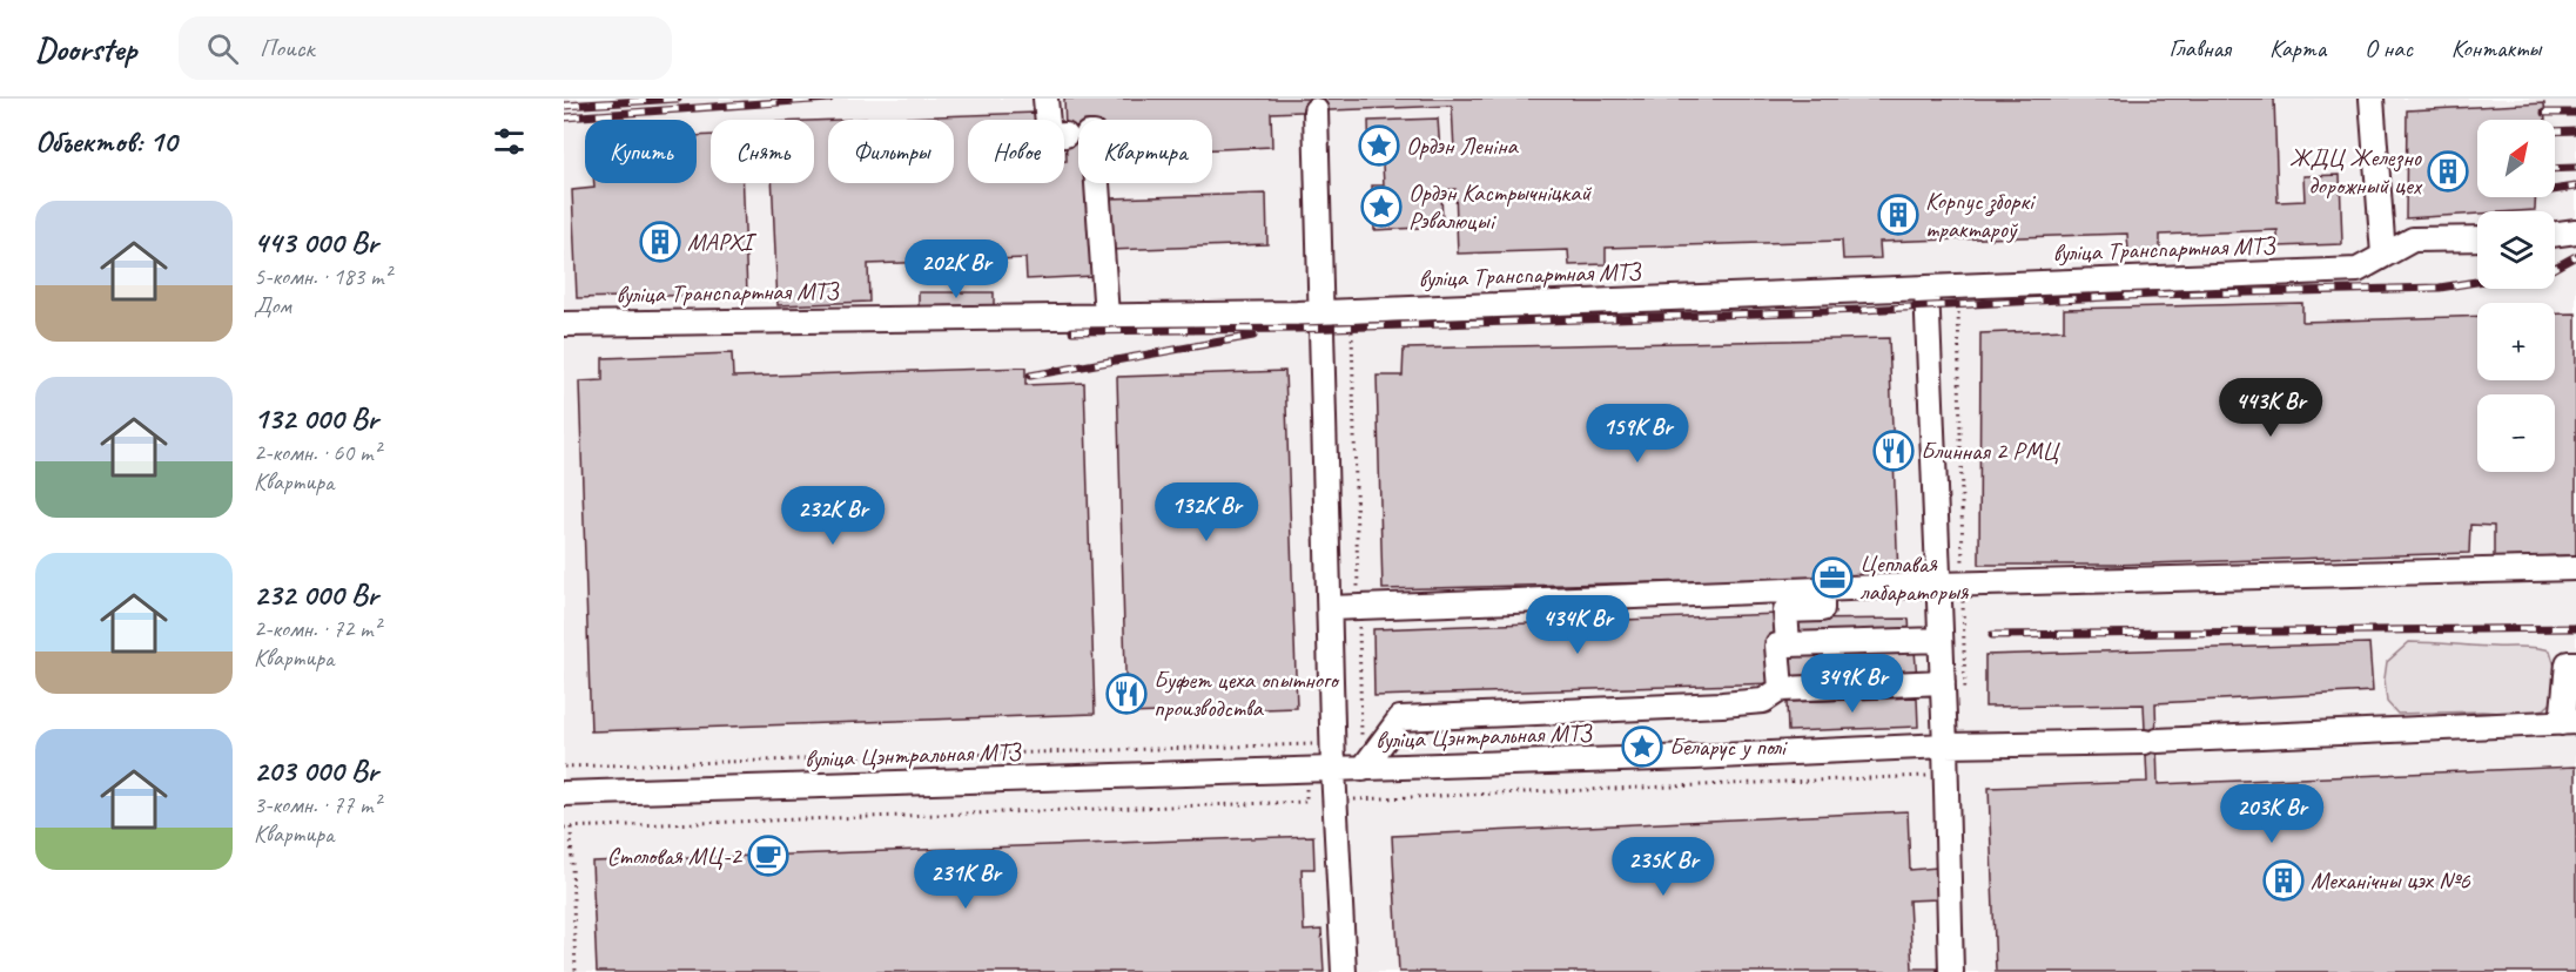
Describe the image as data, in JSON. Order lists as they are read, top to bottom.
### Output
{
  "streets": {
    "lane": ["вуліца Транспартная МТЗ", "вуліца Цэнтральная МТЗ"]
  },
  "places": {
    "place": ["Ордэн Леніна", "Ордэн Кастрычніцкай Рэвалюцыі", "Беларус у полі"],
    "building": [
      "ЖДЦ Железно дорожный цех",
      "Корпус зборкі трактароў",
      "МАРХІ",
      "Механічны цэх №6"
    ],
    "restaurant": ["Блинная 2 РМЦ", "Буфет цеха опытного производства"],
    "office": ["Цеплавая лабараторыя"],
    "cafe": ["Столовая МЦ-2"]
  },
  "north": "top right",
  "page": {
    "header": "Doorstep",
    "search": "Поиск",
    "nav": [
      "Главная",
      "Карта",
      "О нас",
      "Контакты"
    ],
    "heading": "Объектов: 10",
    "map_buttons": ["+", "−"],
    "chip": [
      "Купить",
      "Снять",
      "Фильтры",
      "Новое",
      "Квартира"
    ],
    "list": [
      {
        "name": "443 000 Br",
        "note": "5-комн. · 183 m² · Дом"
      },
      {
        "name": "132 000 Br",
        "note": "2-комн. · 60 m² · Квартира"
      },
      {
        "name": "232 000 Br",
        "note": "2-комн. · 72 m² · Квартира"
      },
      {
        "name": "203 000 Br",
        "note": "3-комн. · 77 m² · Квартира"
      }
    ],
    "price": [
      "202K Br",
      "443K Br",
      "159K Br",
      "132K Br",
      "232K Br",
      "434K Br",
      "349K Br",
      "203K Br",
      "235K Br",
      "231K Br"
    ]
  }
}
